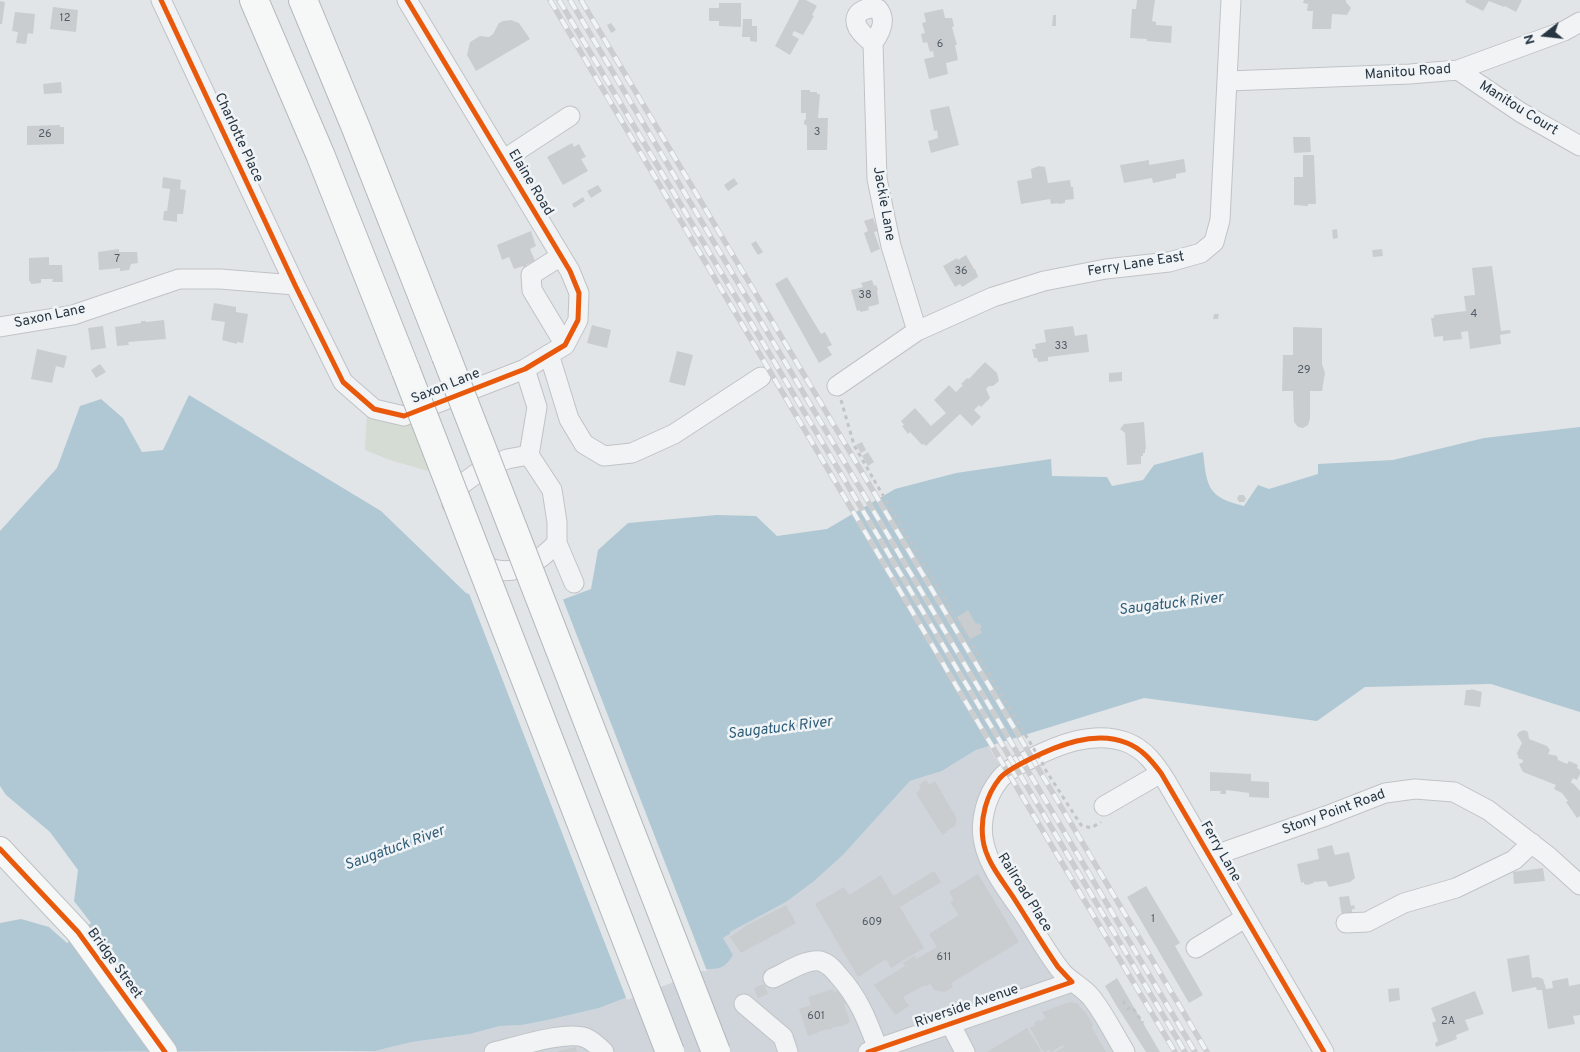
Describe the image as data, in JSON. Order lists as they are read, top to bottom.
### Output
{
  "streets": {
    "main road": ["Bridge Street"],
    "street": [
      "Manitou Road",
      "Manitou Court",
      "Charlotte Place",
      "Elaine Road",
      "Jackie Lane",
      "Ferry Lane East",
      "Saxon Lane",
      "Stony Point Road",
      "Ferry Lane",
      "Railroad Place",
      "Riverside Avenue"
    ]
  },
  "crossings": [
    ["Manitou Road", "Manitou Court"],
    ["Manitou Road", "Ferry Lane East"],
    ["Charlotte Place", "Saxon Lane"],
    ["Jackie Lane", "Ferry Lane East"],
    ["Stony Point Road", "Ferry Lane"],
    ["Ferry Lane", "Railroad Place"],
    ["Railroad Place", "Riverside Avenue"]
  ],
  "water": ["Saugatuck River"],
  "house_numbers": [
    "12",
    "6",
    "3",
    "26",
    "7",
    "36",
    "38",
    "4",
    "33",
    "29",
    "1",
    "609",
    "611",
    "601",
    "2A"
  ],
  "north": "left"
}
